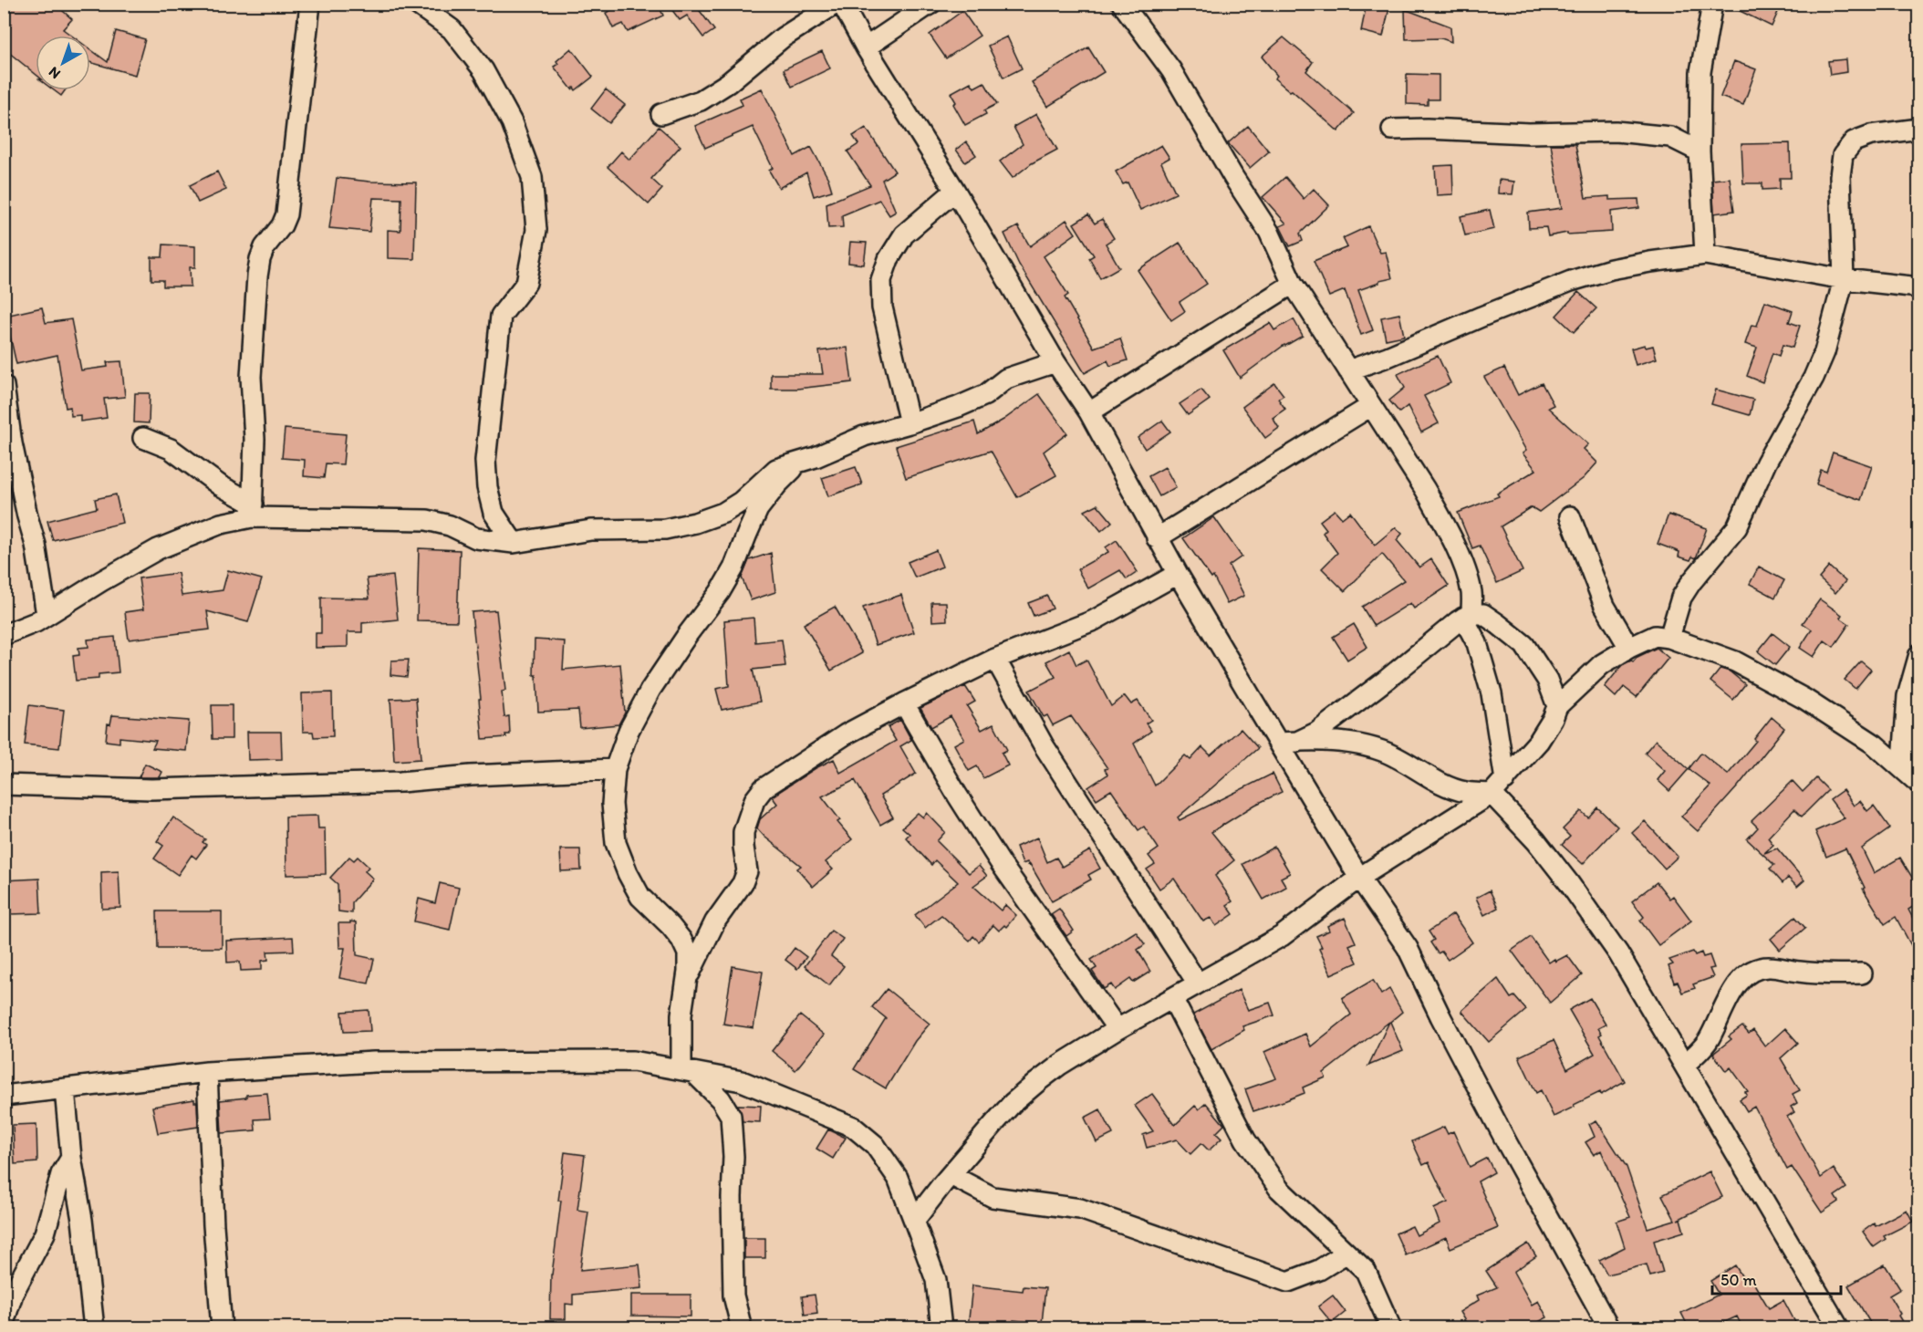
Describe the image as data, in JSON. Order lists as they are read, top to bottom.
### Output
{
  "scale_bar": "50 m",
  "north": "bottom left"
}
